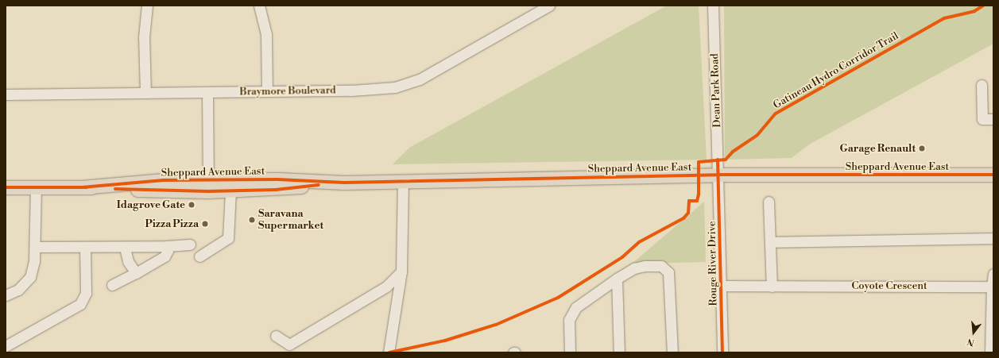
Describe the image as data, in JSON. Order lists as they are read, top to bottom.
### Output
{
  "streets": {
    "main road": ["Sheppard Avenue East"],
    "street": [
      "Dean Park Road",
      "Braymore Boulevard",
      "Rouge River Drive",
      "Coyote Crescent"
    ],
    "cycle path": ["Gatineau Hydro Corridor Trail"]
  },
  "crossings": [
    ["Dean Park Road", "Sheppard Avenue East"],
    ["Dean Park Road", "Rouge River Drive"],
    ["Sheppard Avenue East", "Rouge River Drive"],
    ["Rouge River Drive", "Coyote Crescent"]
  ],
  "places": [
    "Garage Renault",
    "Idagrove Gate",
    "Saravana Supermarket",
    "Pizza Pizza"
  ],
  "north": "bottom"
}
